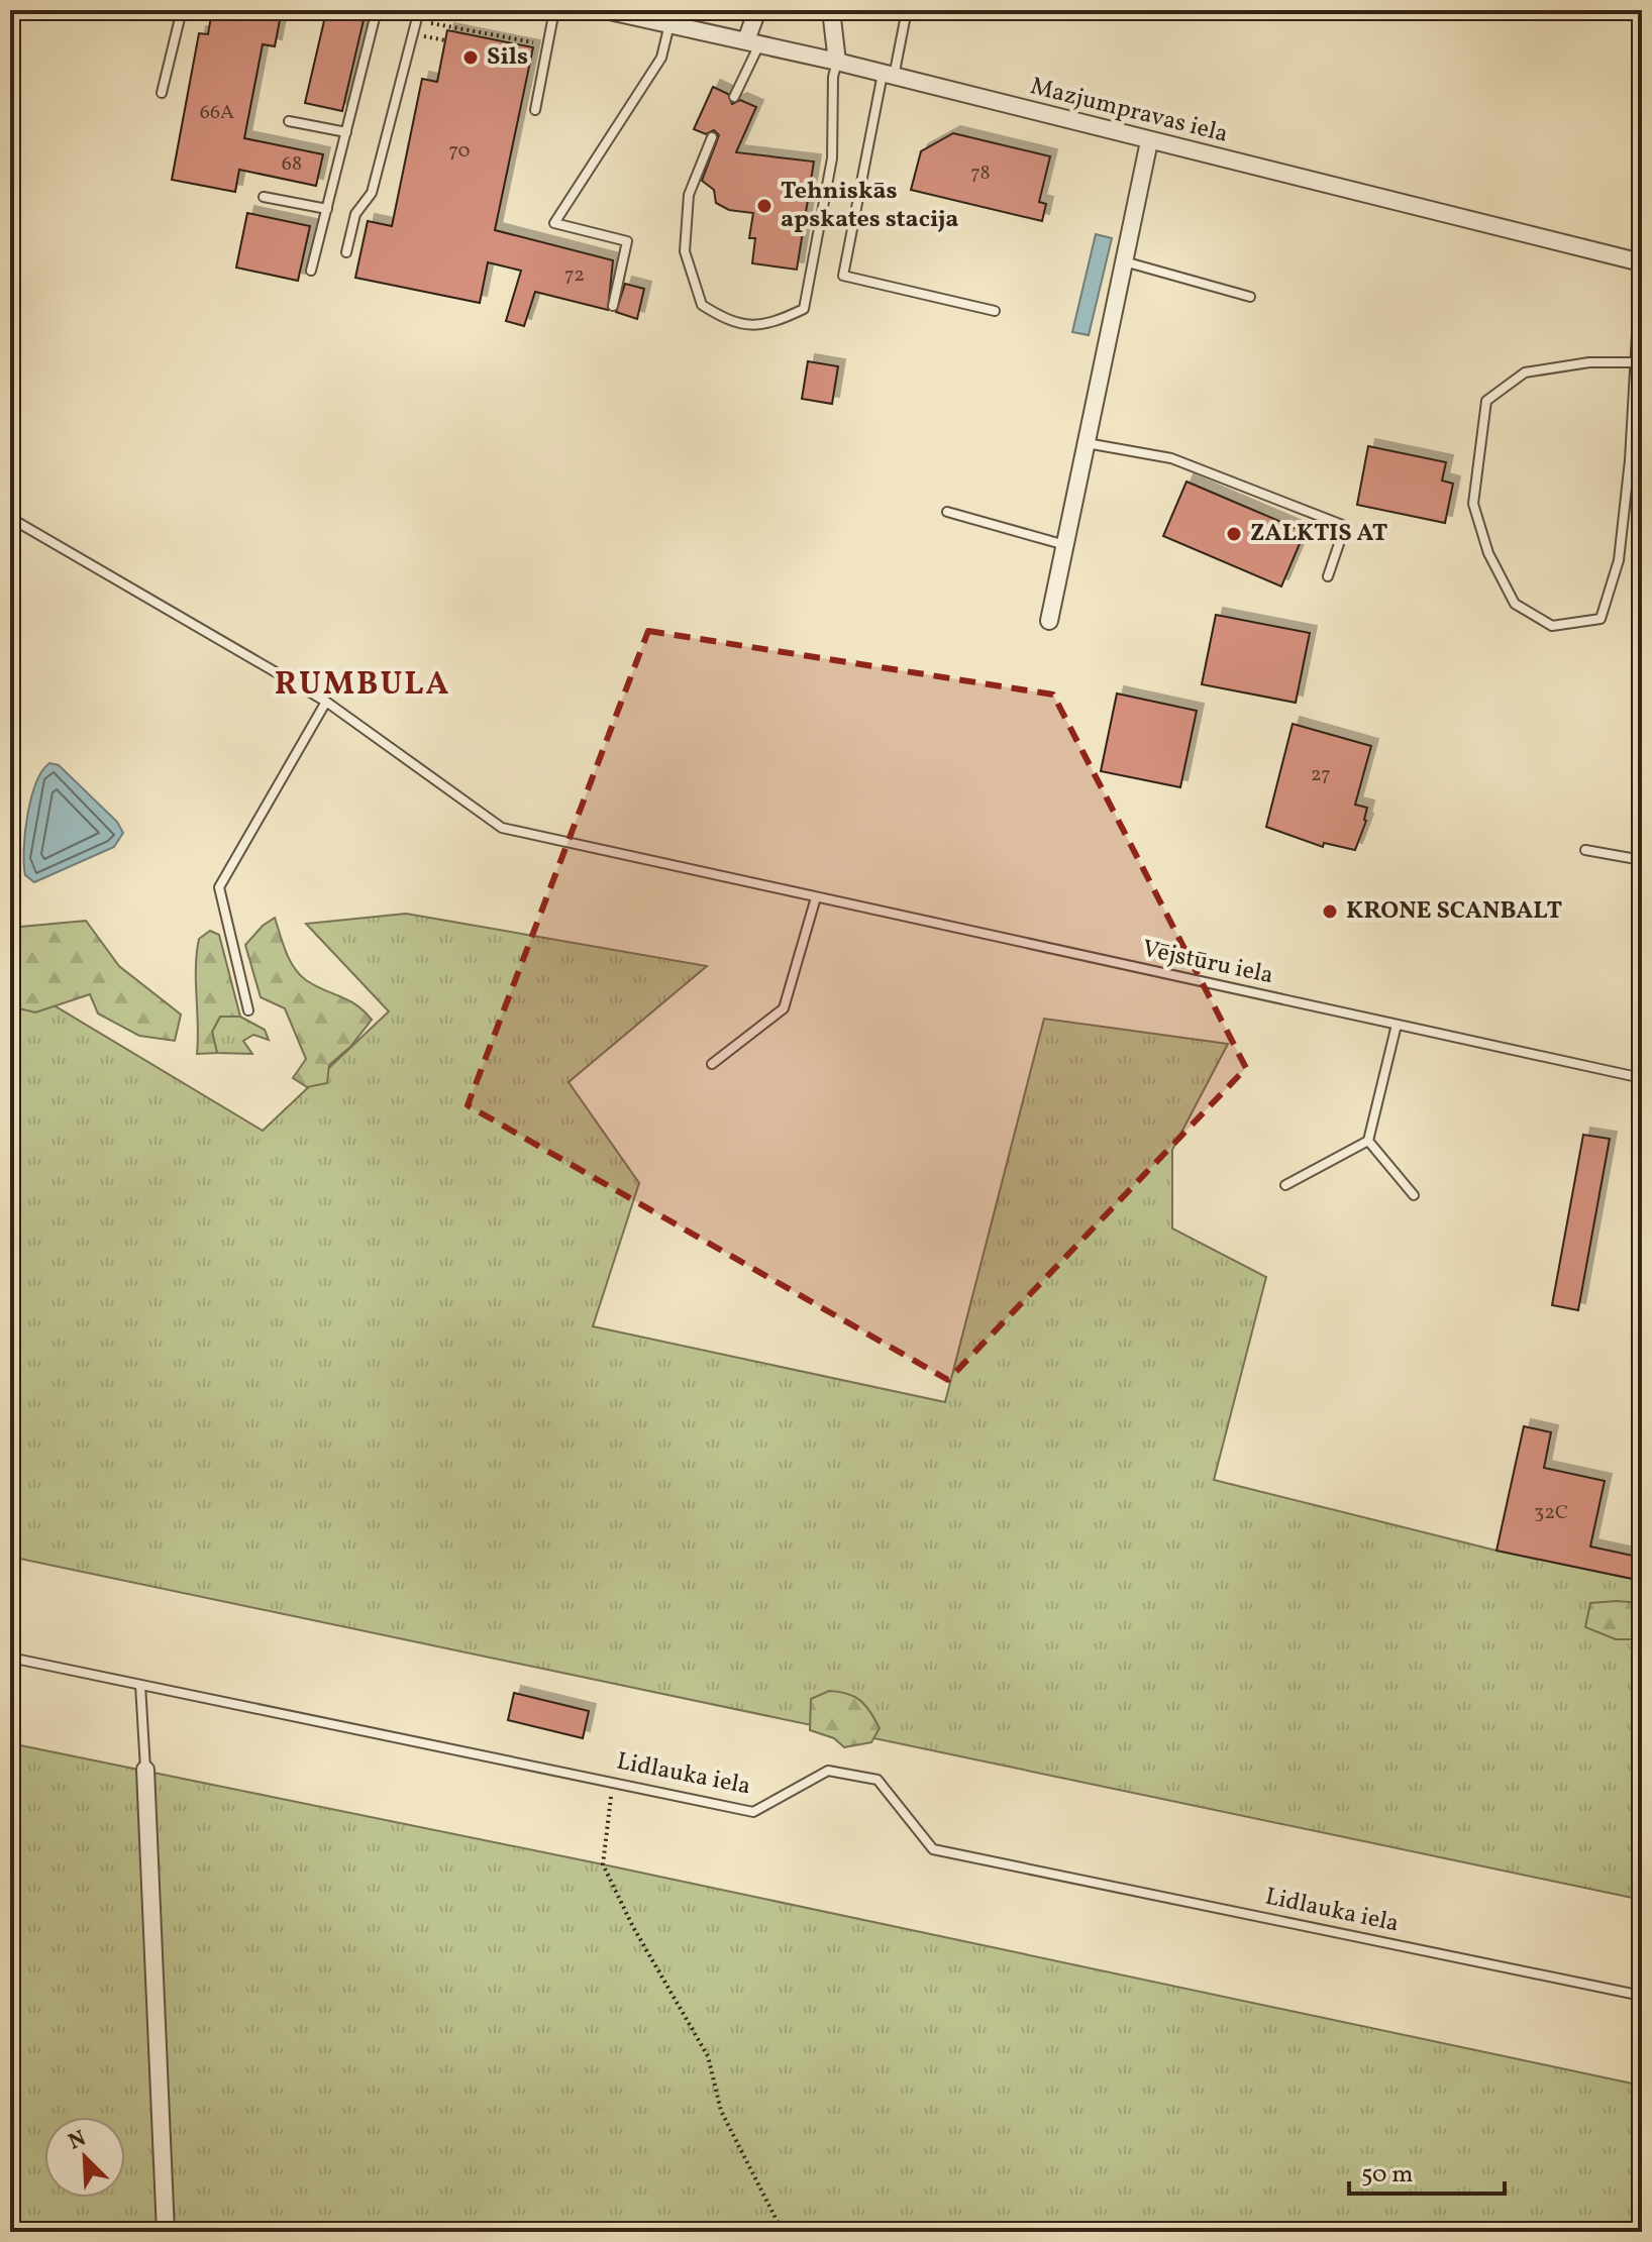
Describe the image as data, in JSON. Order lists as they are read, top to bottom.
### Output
{
  "streets": {
    "street": ["Mazjumpravas iela"],
    "lane": ["Vējstūru iela", "Lidlauka iela"]
  },
  "districts": ["RUMBULA"],
  "places": [
    "Sils",
    "Tehniskās apskates stacija",
    "ZALKTIS AT",
    "KRONE SCANBALT"
  ],
  "house_numbers": [
    "66A",
    "70",
    "68",
    "78",
    "72",
    "27",
    "32C"
  ],
  "scale_bar": "50 m",
  "north": "top left"
}
